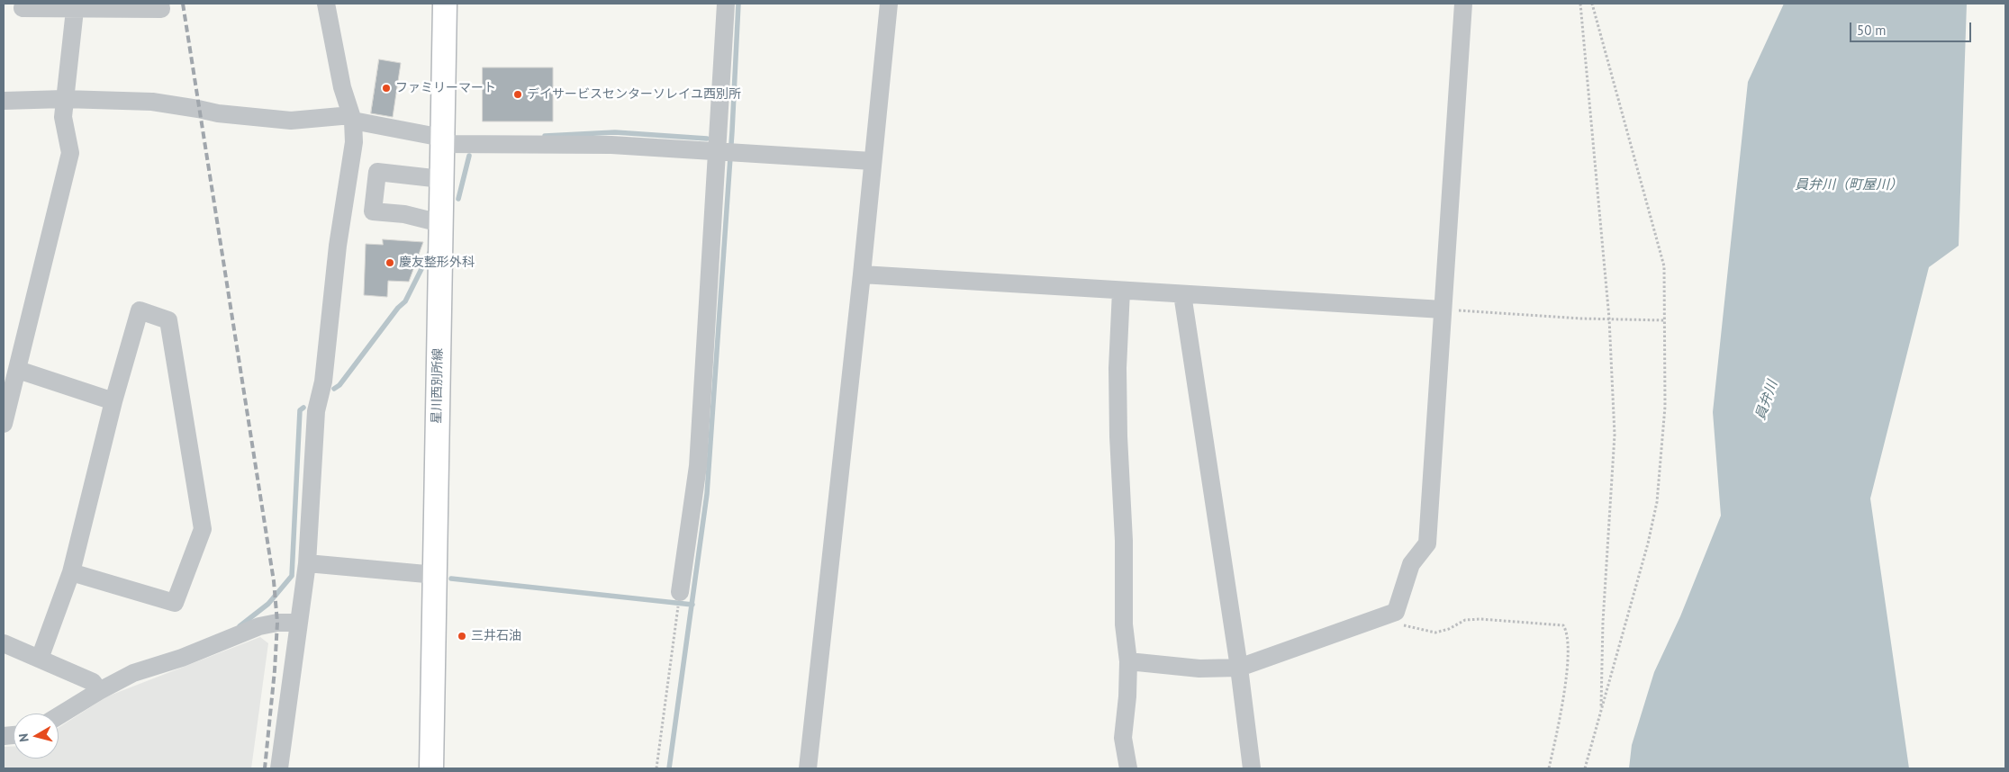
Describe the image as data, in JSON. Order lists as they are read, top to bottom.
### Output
{
  "streets": {
    "main road": ["星川西別所線"]
  },
  "water": ["員弁川（町屋川）", "員弁川"],
  "places": [
    "ファミリーマート",
    "デイサービスセンターソレイユ西別所",
    "慶友整形外科",
    "三井石油"
  ],
  "scale_bar": "50 m",
  "north": "left"
}
